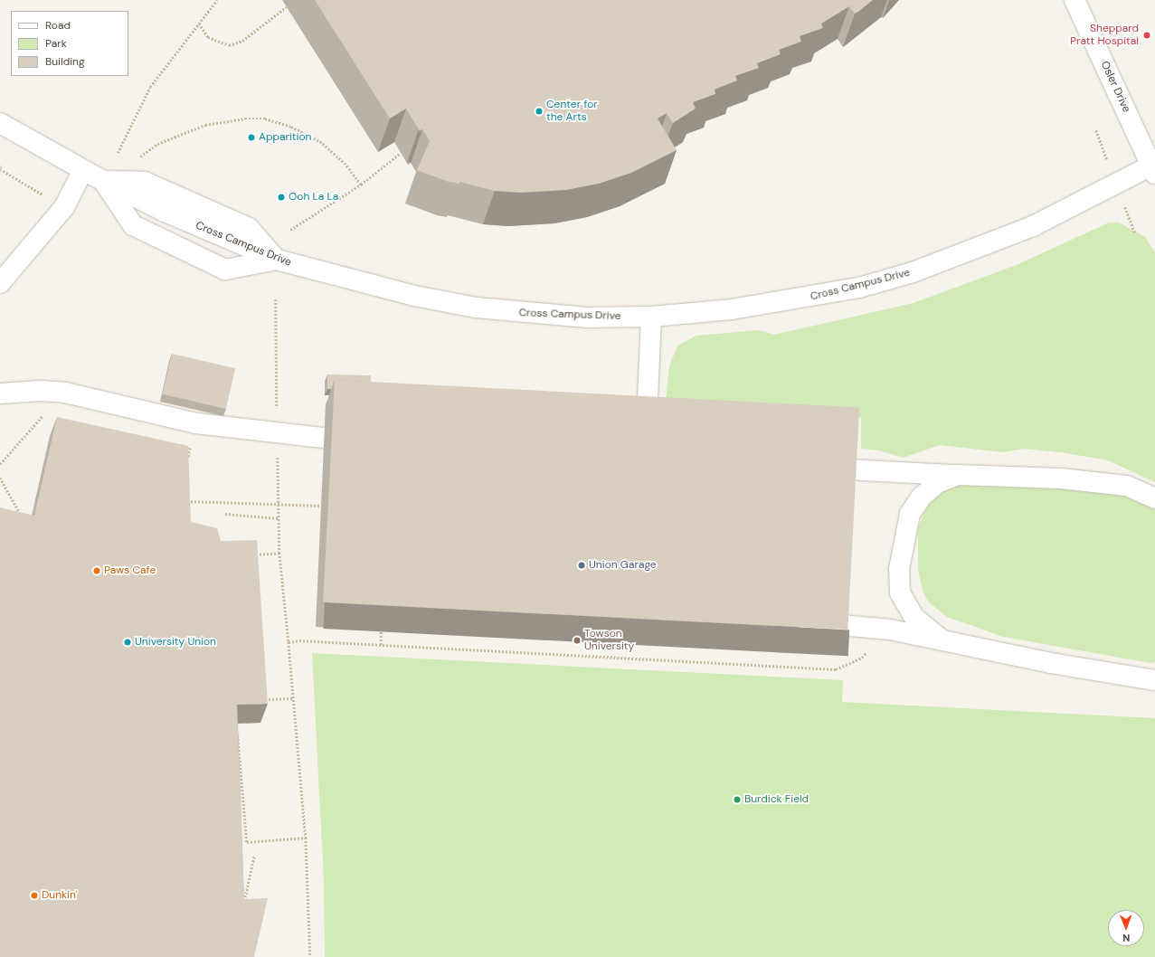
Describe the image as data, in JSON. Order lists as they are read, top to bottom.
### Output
{
  "streets": {
    "street": ["Osler Drive", "Cross Campus Drive"]
  },
  "crossings": [
    ["Osler Drive", "Cross Campus Drive"]
  ],
  "places": [
    "Sheppard Pratt Hospital",
    "Center for the Arts",
    "Apparition",
    "Ooh La La",
    "Union Garage",
    "Paws Cafe",
    "Towson University",
    "University Union",
    "Burdick Field",
    "Dunkin'"
  ],
  "legend": ["Road", "Park", "Building"],
  "north": "bottom"
}
